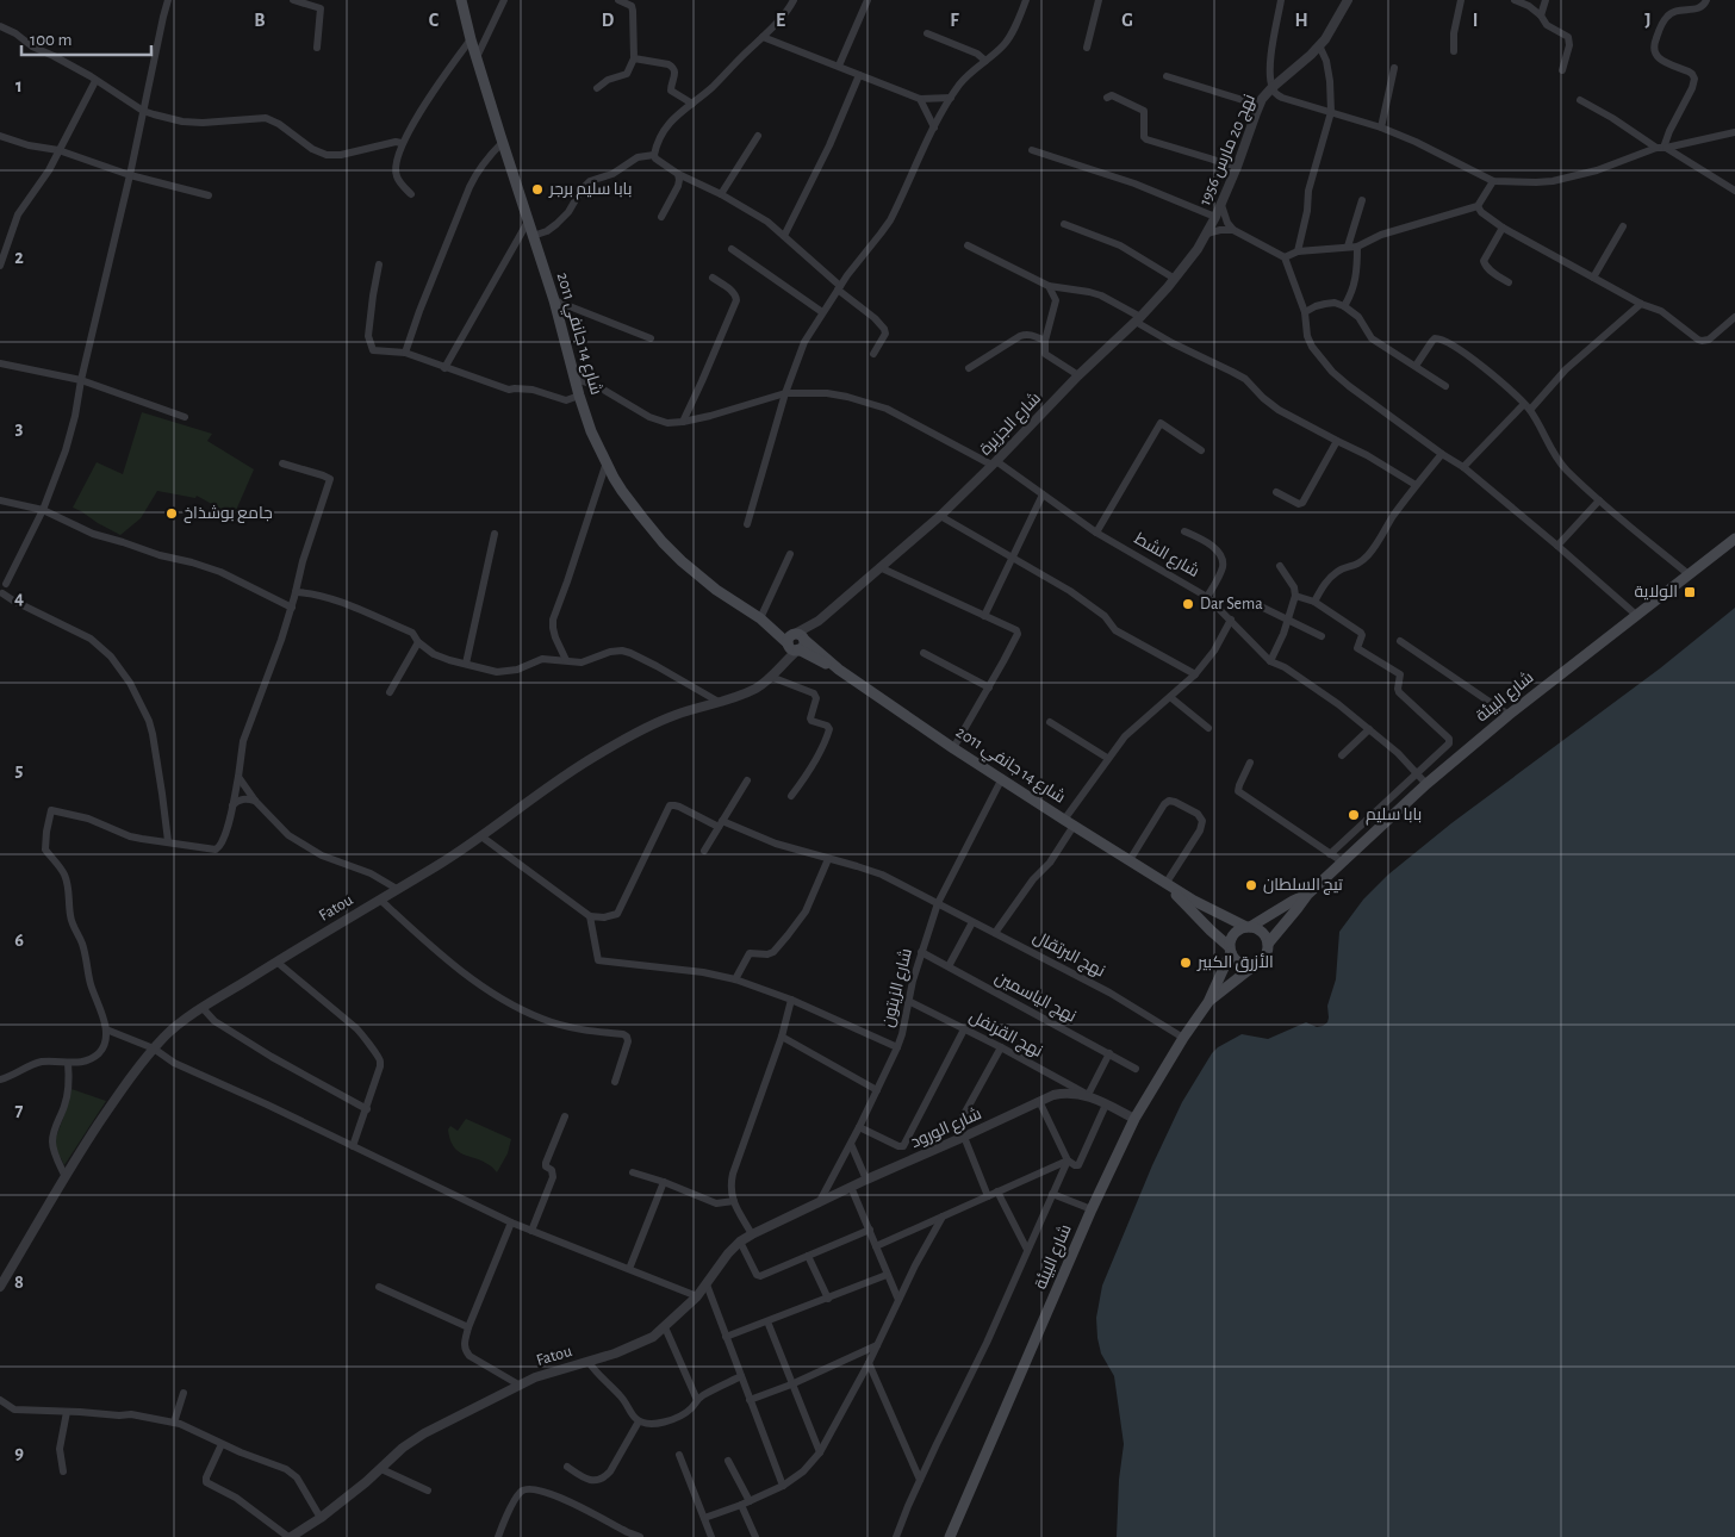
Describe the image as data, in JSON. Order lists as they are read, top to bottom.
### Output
{
  "streets": {
    "main road": ["شارع 14 جانفي 2011", "شارع البيئة"],
    "street": [
      "نهج 20 مارس 1956",
      "شارع الجزيرة",
      "شارع الشط",
      "Fatou",
      "نهج البرتقال",
      "شارع الزيتون",
      "نهج الياسمين",
      "نهج القرنفل",
      "شارع الورود"
    ]
  },
  "crossings": [
    ["نهج 20 مارس 1956", "شارع الجزيرة"],
    ["شارع 14 جانفي 2011", "شارع الجزيرة"],
    ["شارع 14 جانفي 2011", "شارع الشط"],
    ["شارع 14 جانفي 2011", "شارع البيئة"],
    ["شارع 14 جانفي 2011", "Fatou"],
    ["شارع 14 جانفي 2011", "شارع الزيتون"],
    ["شارع الجزيرة", "شارع الشط"],
    ["شارع الجزيرة", "Fatou"],
    ["شارع الشط", "شارع البيئة"],
    ["شارع البيئة", "نهج البرتقال"],
    ["Fatou", "شارع الزيتون"],
    ["Fatou", "شارع الورود"],
    ["نهج البرتقال", "شارع الزيتون"],
    ["شارع الزيتون", "نهج الياسمين"],
    ["شارع الزيتون", "نهج القرنفل"],
    ["شارع الزيتون", "شارع الورود"],
    ["نهج القرنفل", "شارع الورود"]
  ],
  "places": {
    "other": [
      "بابا سليم برجر",
      "جامع بوشذاخ",
      "Dar Sema",
      "بابا سليم",
      "تيج السلطان",
      "الأزرق الكبير"
    ],
    "transit": ["الولاية"]
  },
  "scale_bar": "100 m",
  "grid": {
    "columns": [
      "B",
      "C",
      "D",
      "E",
      "F",
      "G",
      "H",
      "I",
      "J"
    ],
    "rows": [
      "1",
      "2",
      "3",
      "4",
      "5",
      "6",
      "7",
      "8",
      "9"
    ]
  }
}
